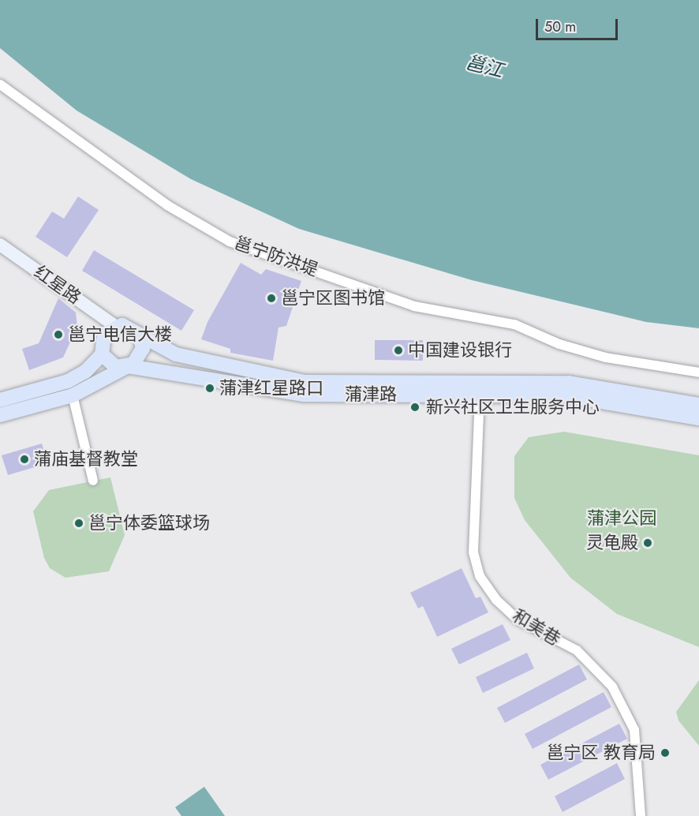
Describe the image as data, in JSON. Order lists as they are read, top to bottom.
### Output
{
  "streets": {
    "main road": ["红星路", "蒲津路"],
    "street": ["邕宁防洪堤", "和美巷"]
  },
  "crossings": [
    ["红星路", "蒲津路"],
    ["蒲津路", "和美巷"]
  ],
  "water": ["邕江"],
  "parks": ["蒲津公园"],
  "places": [
    "邕宁区图书馆",
    "邕宁电信大楼",
    "中国建设银行",
    "蒲津红星路口",
    "新兴社区卫生服务中心",
    "蒲庙基督教堂",
    "邕宁体委篮球场",
    "灵龟殿",
    "邕宁区 教育局"
  ],
  "scale_bar": "50 m"
}
